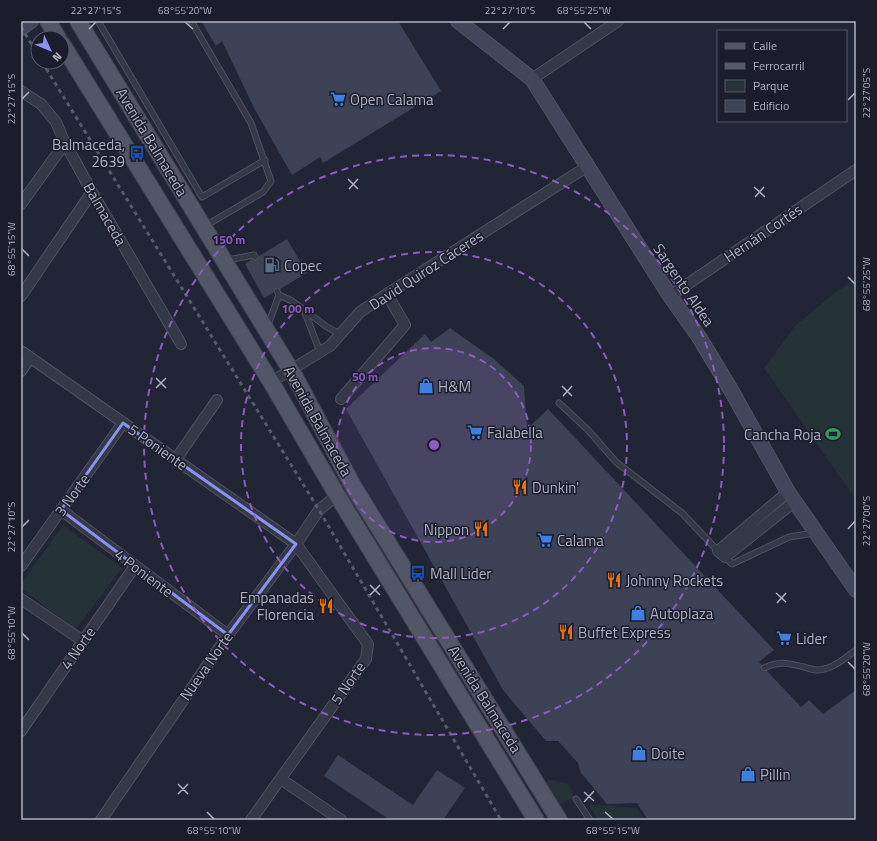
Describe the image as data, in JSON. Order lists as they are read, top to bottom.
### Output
{
  "streets": {
    "main road": ["Avenida Balmaceda"],
    "street": [
      "Balmaceda",
      "Hernán Cortés",
      "David Quiroz Cáceres",
      "Sargento Aldea",
      "5 Poniente",
      "3 Norte",
      "4 Poniente",
      "4 Norte",
      "Nueva Norte",
      "5 Norte"
    ]
  },
  "crossings": [
    ["Avenida Balmaceda", "David Quiroz Cáceres"],
    ["Avenida Balmaceda", "Nueva Norte"],
    ["Hernán Cortés", "Sargento Aldea"],
    ["David Quiroz Cáceres", "Sargento Aldea"],
    ["5 Poniente", "3 Norte"],
    ["5 Poniente", "Nueva Norte"],
    ["5 Poniente", "5 Norte"],
    ["3 Norte", "4 Poniente"],
    ["4 Poniente", "4 Norte"],
    ["4 Poniente", "Nueva Norte"],
    ["Nueva Norte", "5 Norte"]
  ],
  "places": {
    "supermarket": [
      "Open Calama",
      "Falabella",
      "Calama",
      "Lider"
    ],
    "bus stop": ["Balmaceda, 2639", "Mall Lider"],
    "fuel station": ["Copec"],
    "shop": [
      "H&M",
      "Autoplaza",
      "Doite",
      "Pillin"
    ],
    "sports": ["Cancha Roja"],
    "restaurant": [
      "Dunkin'",
      "Nippon",
      "Johnny Rockets",
      "Empanadas Florencia",
      "Buffet Express"
    ]
  },
  "legend": [
    "Calle",
    "Ferrocarril",
    "Parque",
    "Edificio"
  ],
  "north": "bottom right",
  "coordinates": [
    "22°27'15\"S",
    "68°55'20\"W",
    "22°27'10\"S",
    "68°55'25\"W",
    "22°27'05\"S",
    "68°55'15\"W",
    "22°27'00\"S",
    "68°55'10\"W"
  ],
  "rings": ["150 m", "100 m", "50 m"]
}
